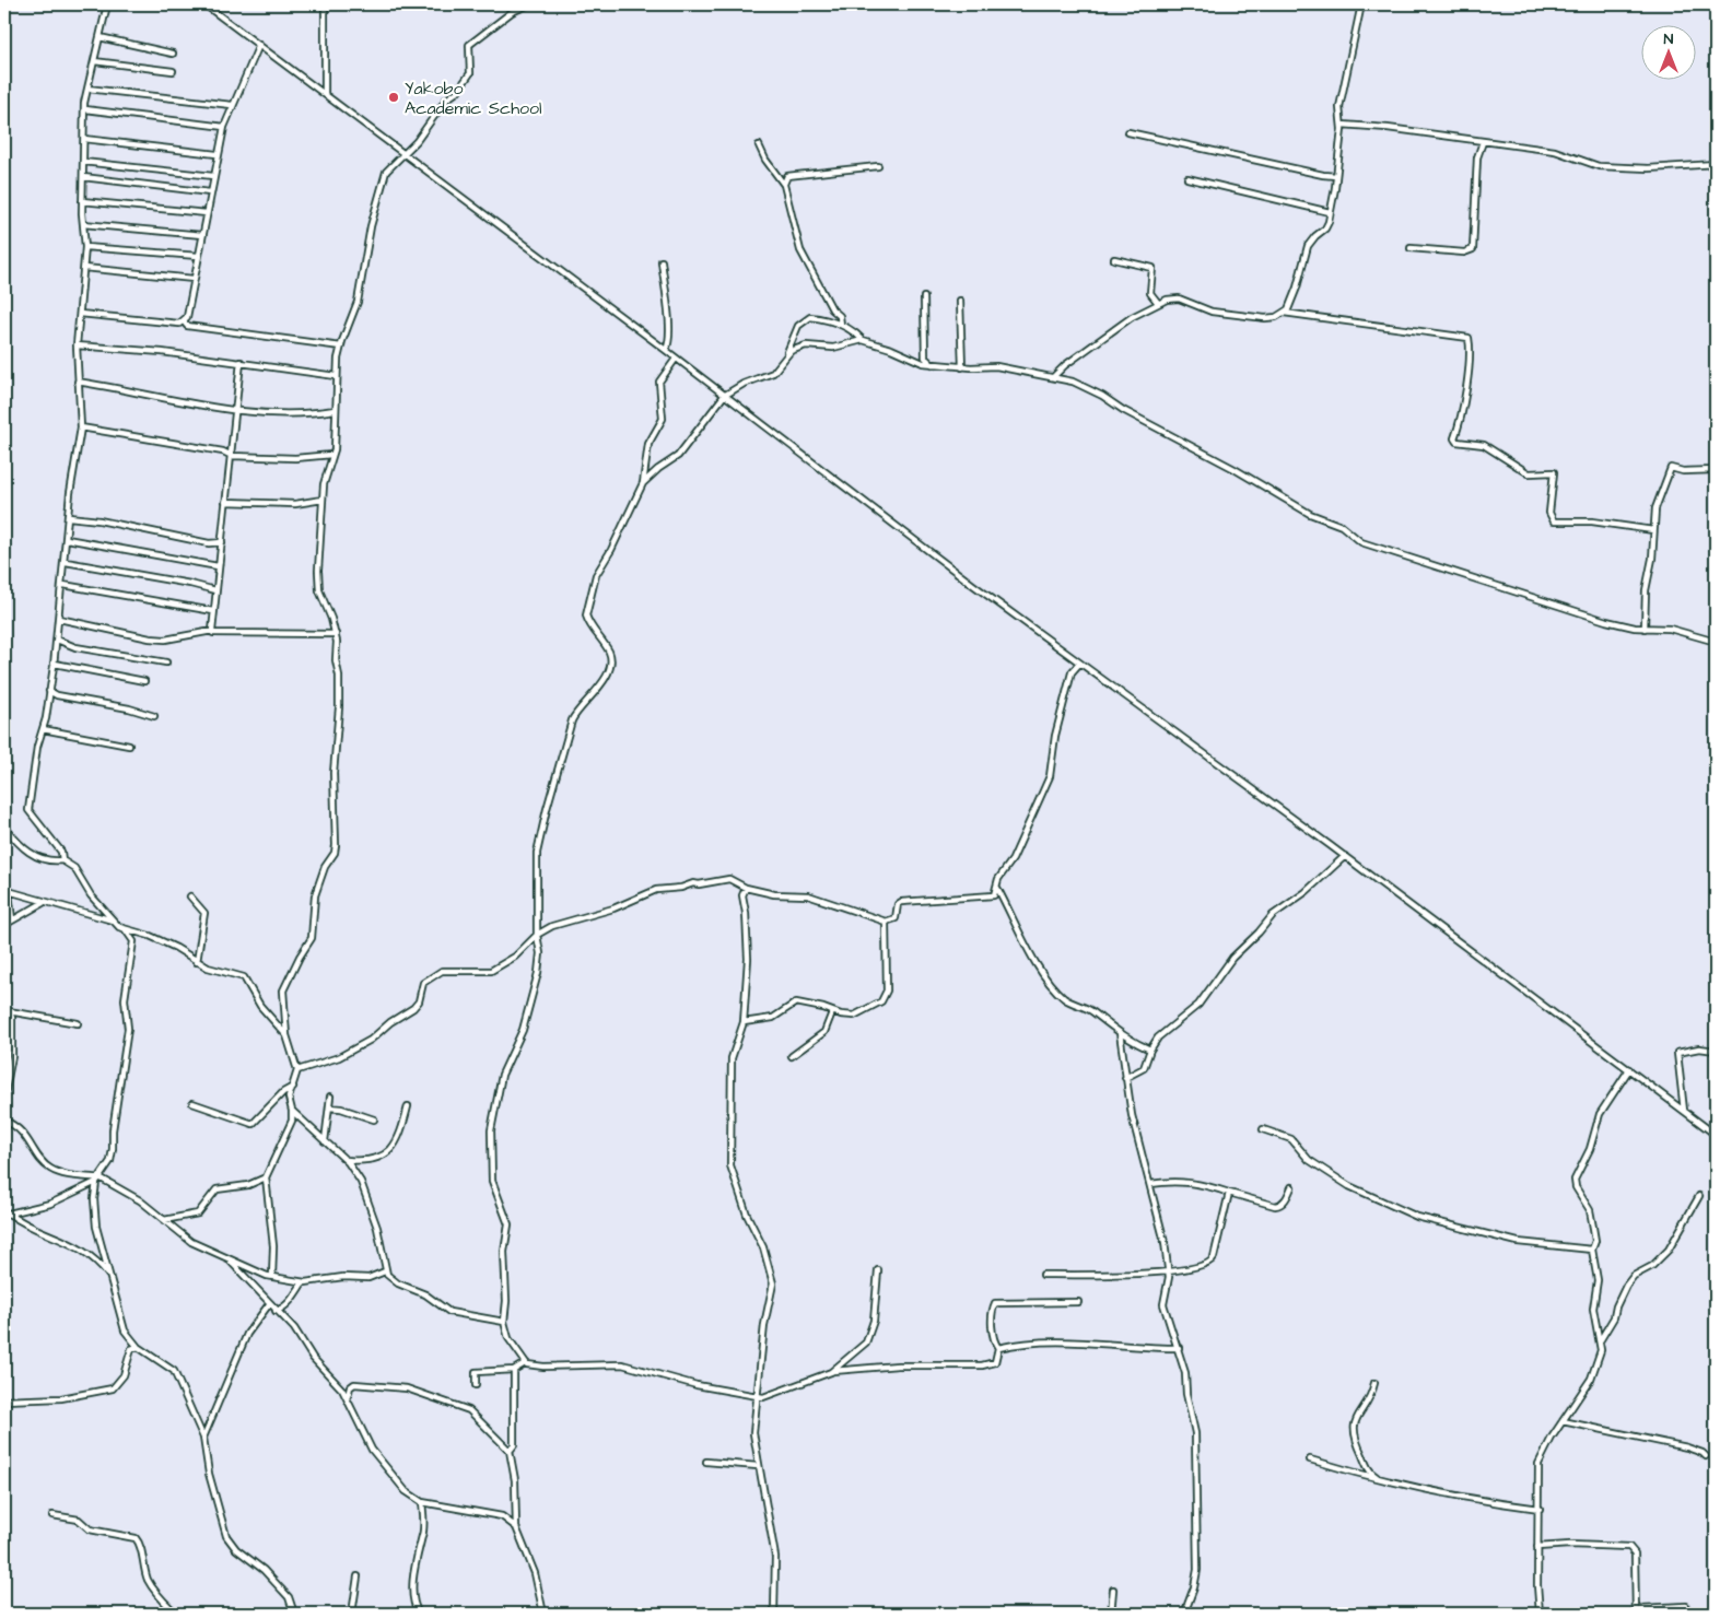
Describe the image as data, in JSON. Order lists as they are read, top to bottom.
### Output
{
  "places": ["Yakobo Academic School"],
  "north": "top"
}
